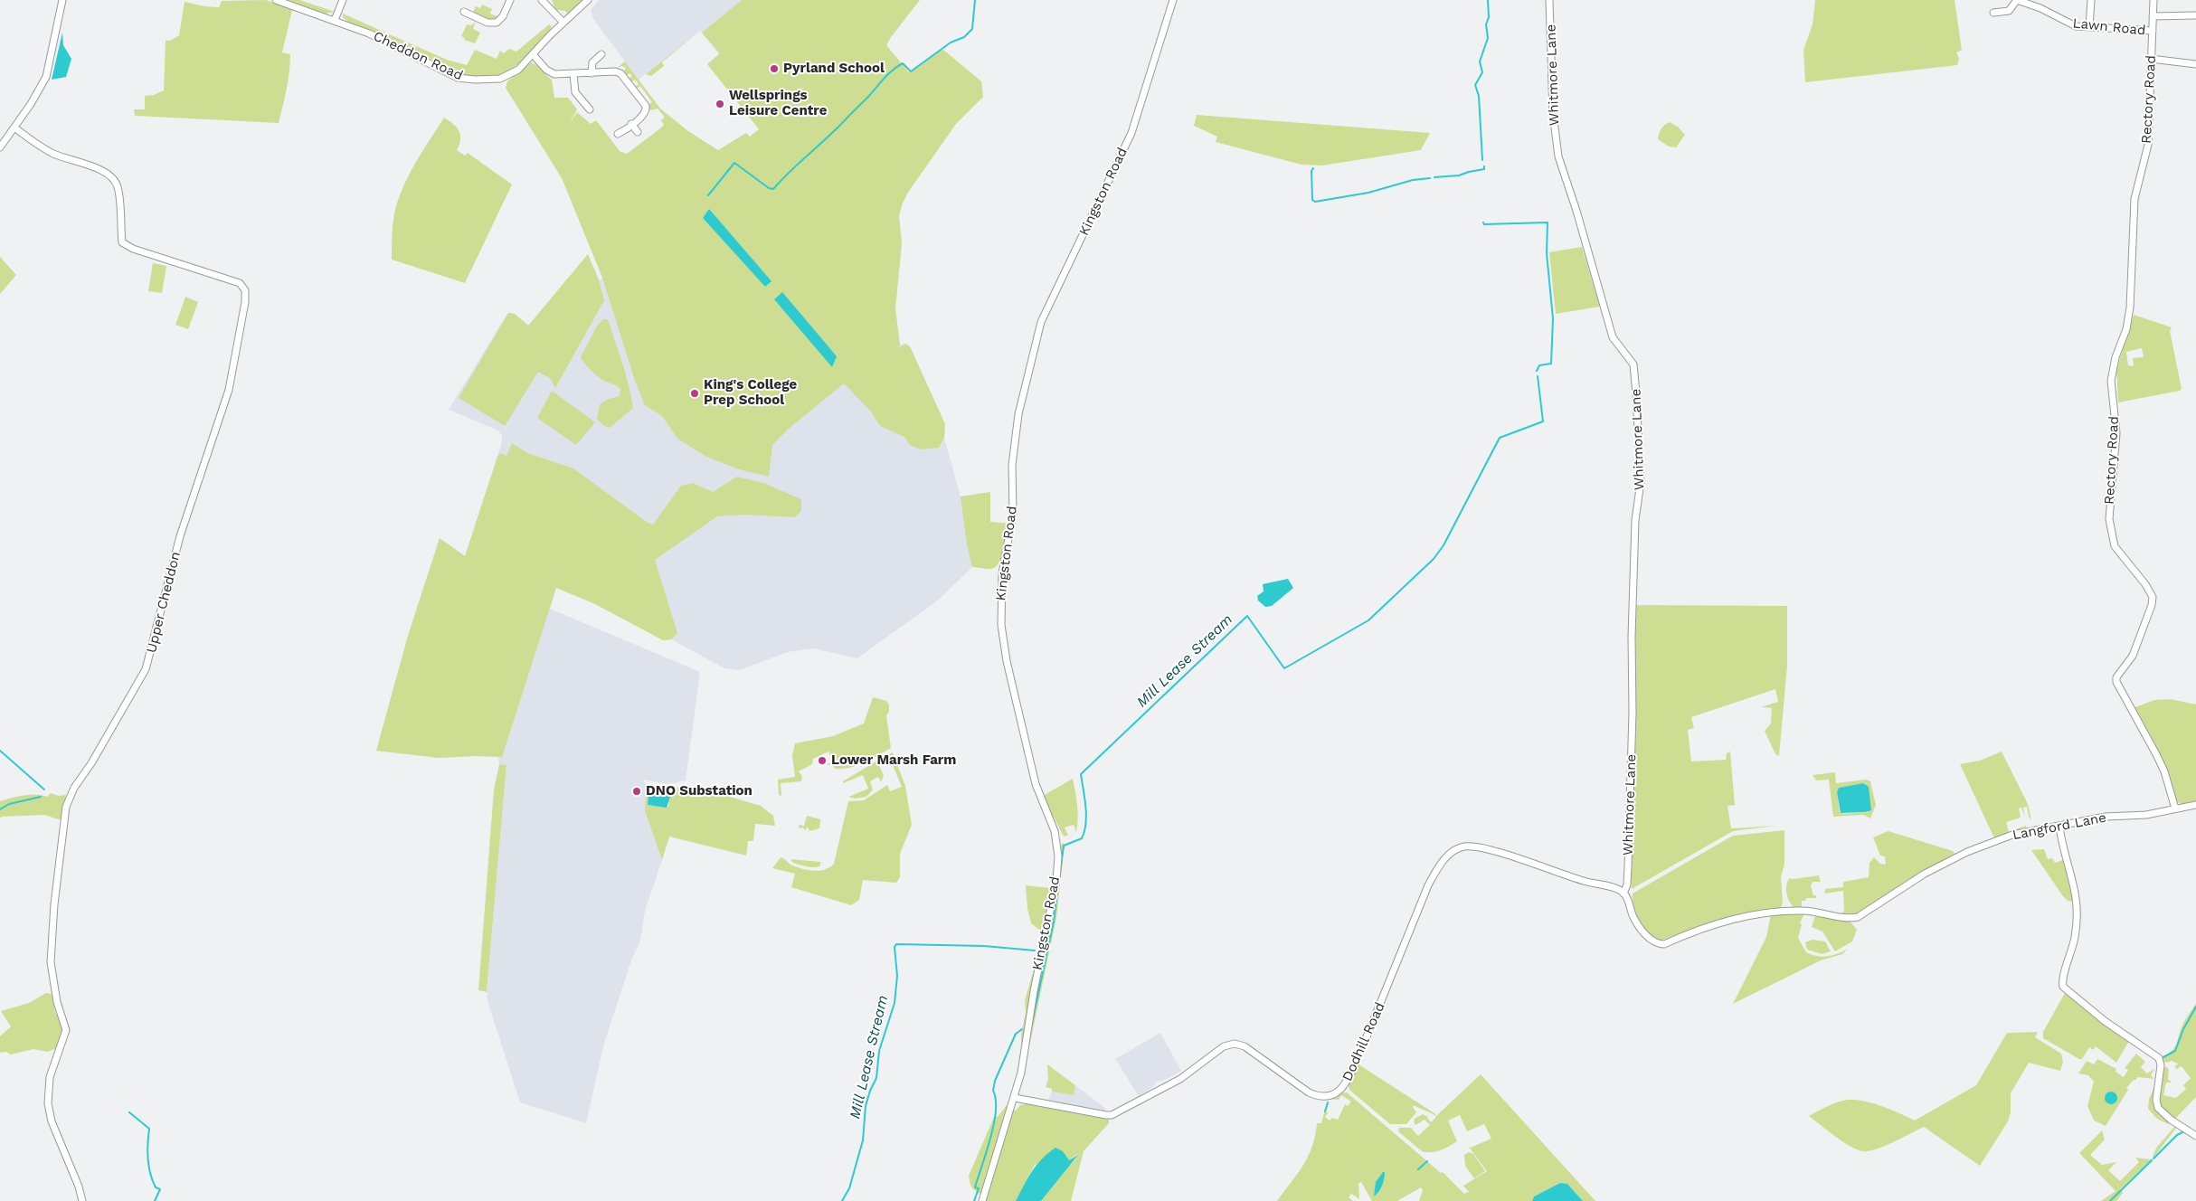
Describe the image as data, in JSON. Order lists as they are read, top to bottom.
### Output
{
  "streets": {
    "street": [
      "Lawn Road",
      "Cheddon Road",
      "Whitmore Lane",
      "Rectory Road",
      "Kingston Road",
      "Upper Cheddon",
      "Langford Lane",
      "Dodhill Road"
    ]
  },
  "crossings": [
    ["Lawn Road", "Rectory Road"],
    ["Whitmore Lane", "Langford Lane"],
    ["Whitmore Lane", "Dodhill Road"],
    ["Rectory Road", "Langford Lane"],
    ["Kingston Road", "Dodhill Road"],
    ["Langford Lane", "Dodhill Road"]
  ],
  "water": ["Mill Lease Stream"],
  "places": [
    "Pyrland School",
    "Wellsprings Leisure Centre",
    "King's College Prep School",
    "Lower Marsh Farm",
    "DNO Substation"
  ]
}
